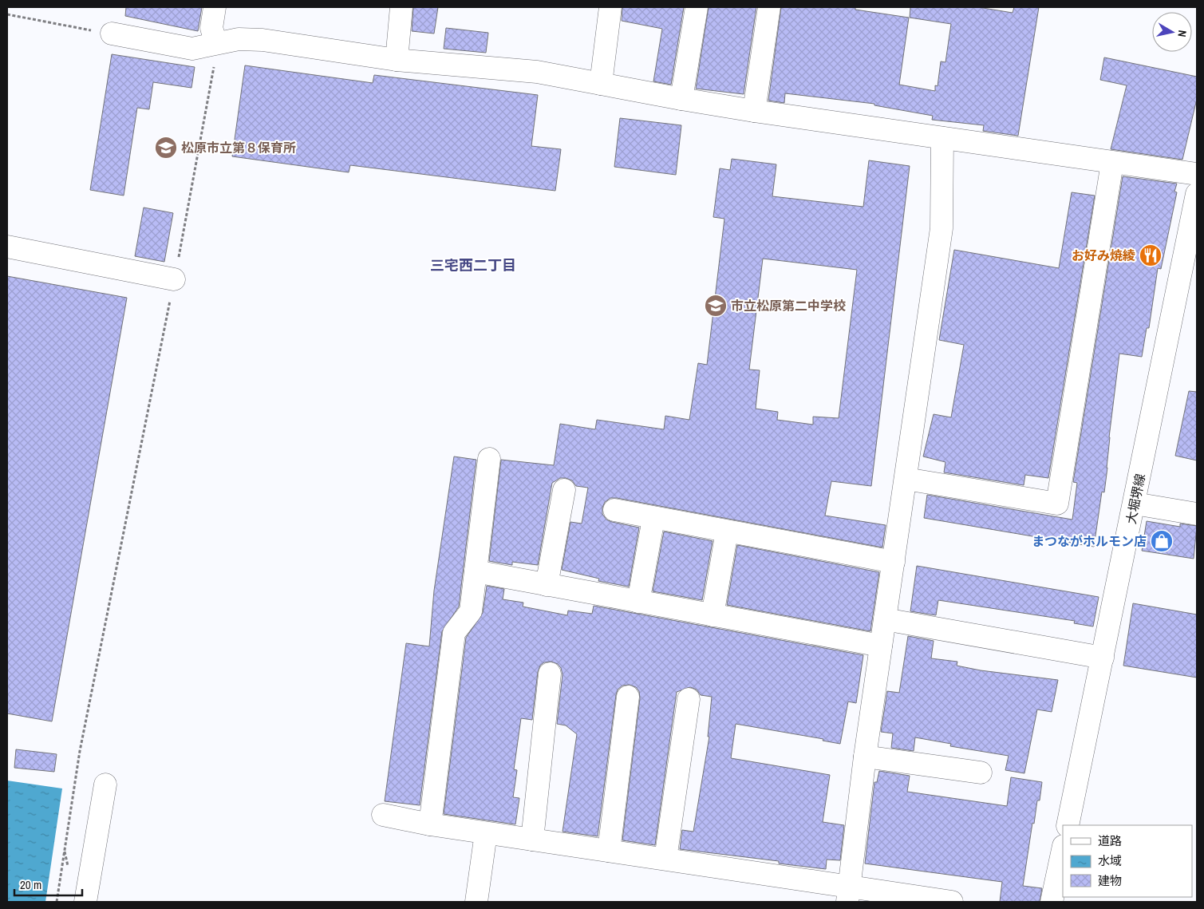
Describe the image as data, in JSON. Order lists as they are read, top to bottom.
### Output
{
  "streets": {
    "street": ["大堀堺線"]
  },
  "districts": ["三宅西二丁目"],
  "places": {
    "school or university": ["松原市立第８保育所", "市立松原第二中学校"],
    "restaurant": ["お好み焼綾"],
    "shop": ["まつながホルモン店"]
  },
  "legend": ["道路", "水域", "建物"],
  "scale_bar": "20 m",
  "north": "right"
}
